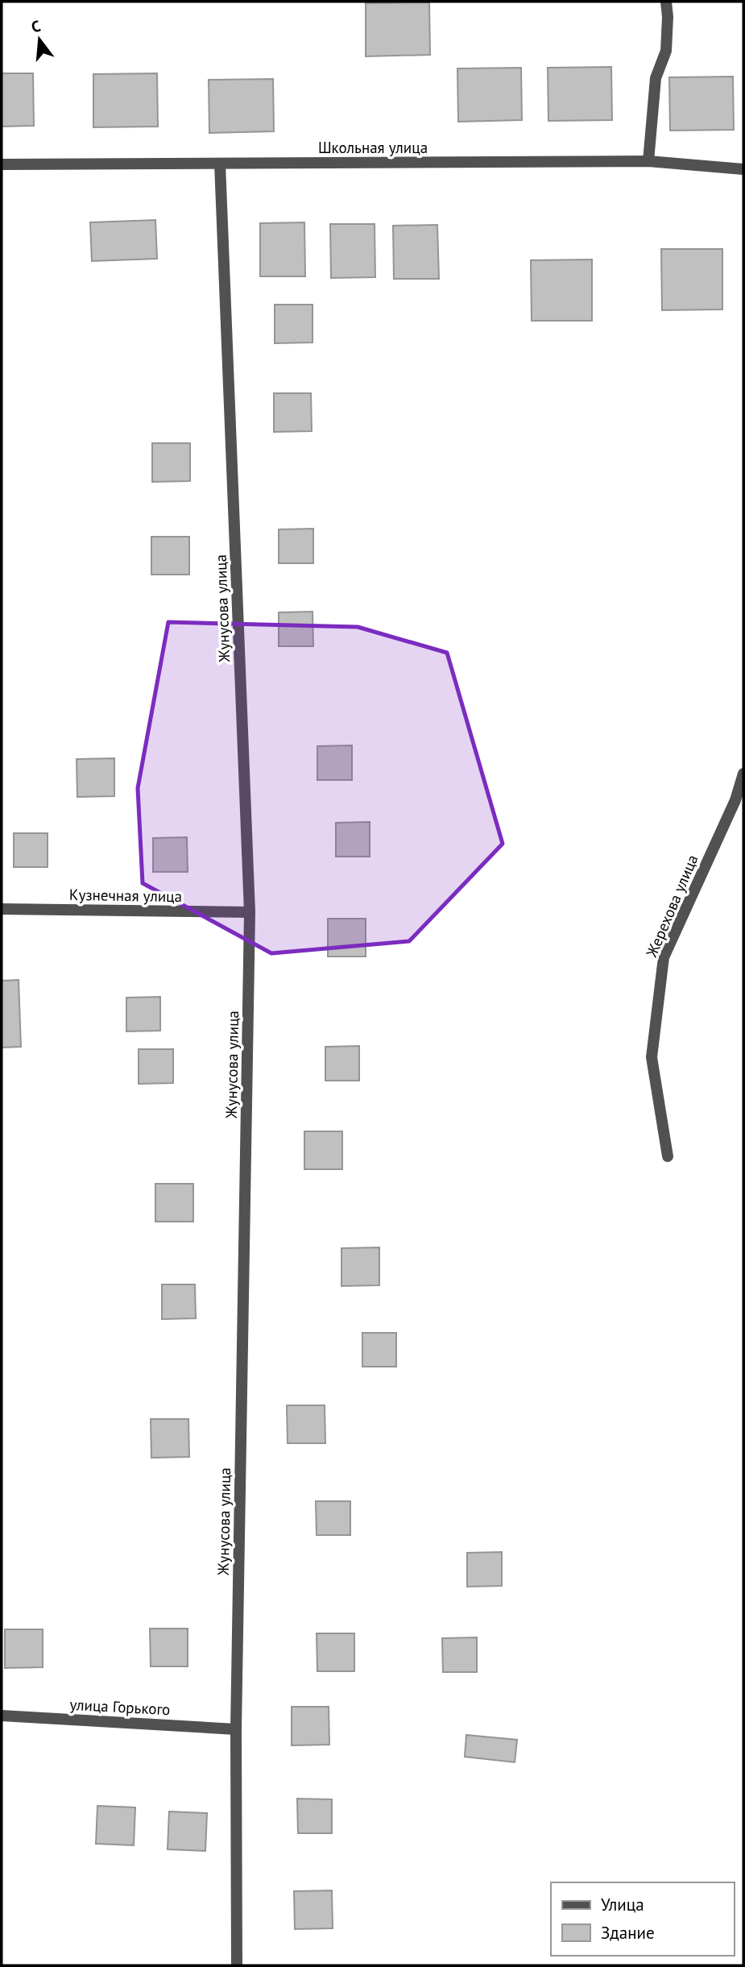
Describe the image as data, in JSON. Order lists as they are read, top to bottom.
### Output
{
  "streets": {
    "street": [
      "Школьная улица",
      "Жунусова улица",
      "Кузнечная улица",
      "Жерехова улица",
      "улица Горького"
    ]
  },
  "crossings": [
    ["Школьная улица", "Жунусова улица"],
    ["Жунусова улица", "Кузнечная улица"],
    ["Жунусова улица", "улица Горького"]
  ],
  "legend": ["Улица", "Здание"],
  "north": "top"
}
